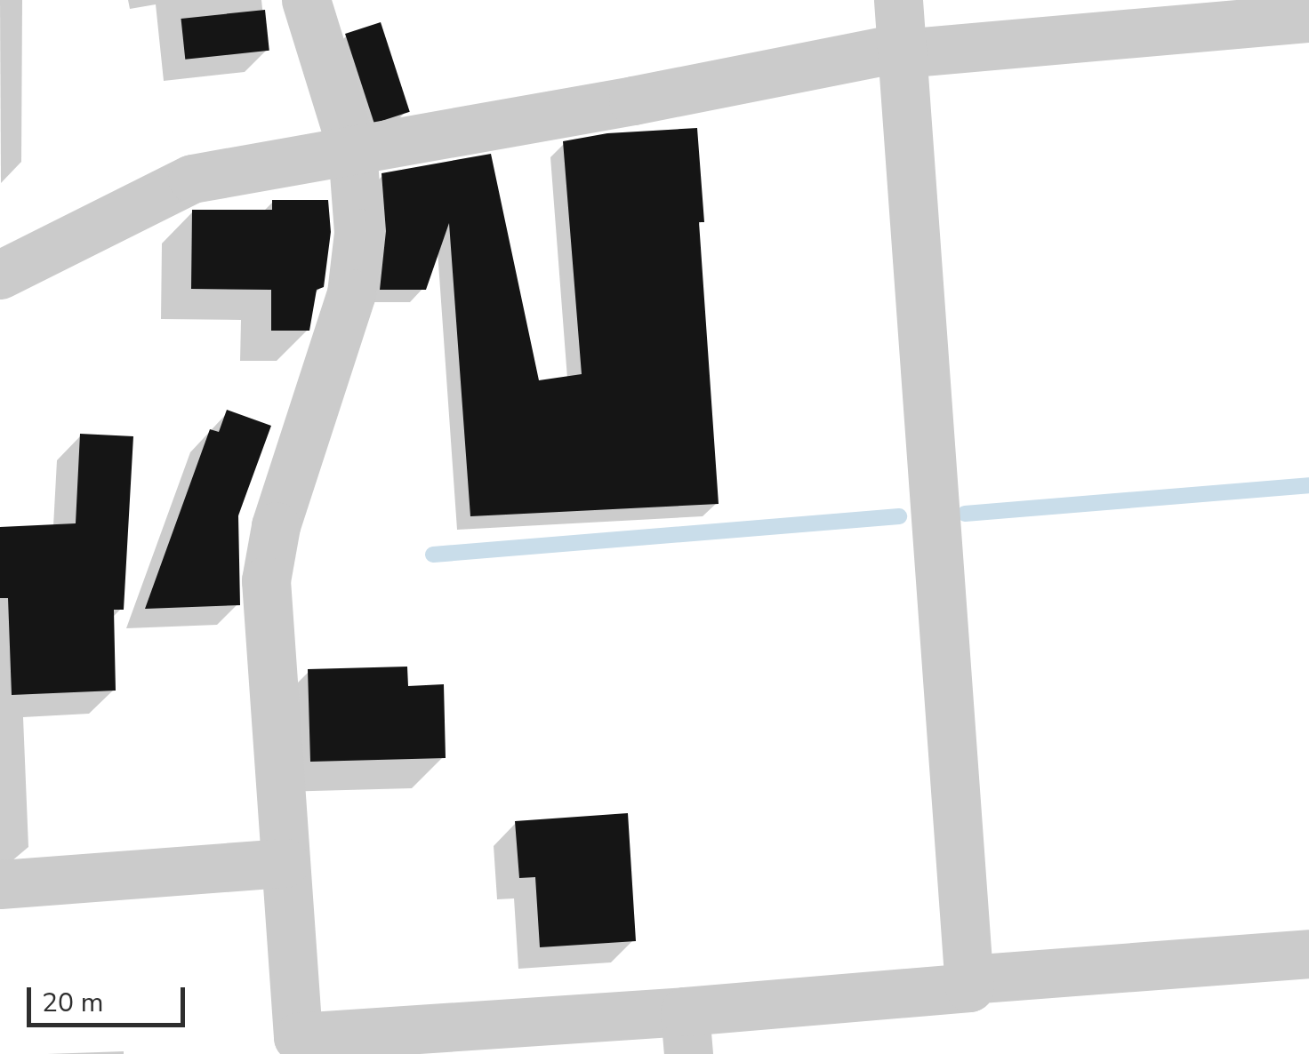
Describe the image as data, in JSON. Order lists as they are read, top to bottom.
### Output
{
  "scale_bar": "20 m"
}
